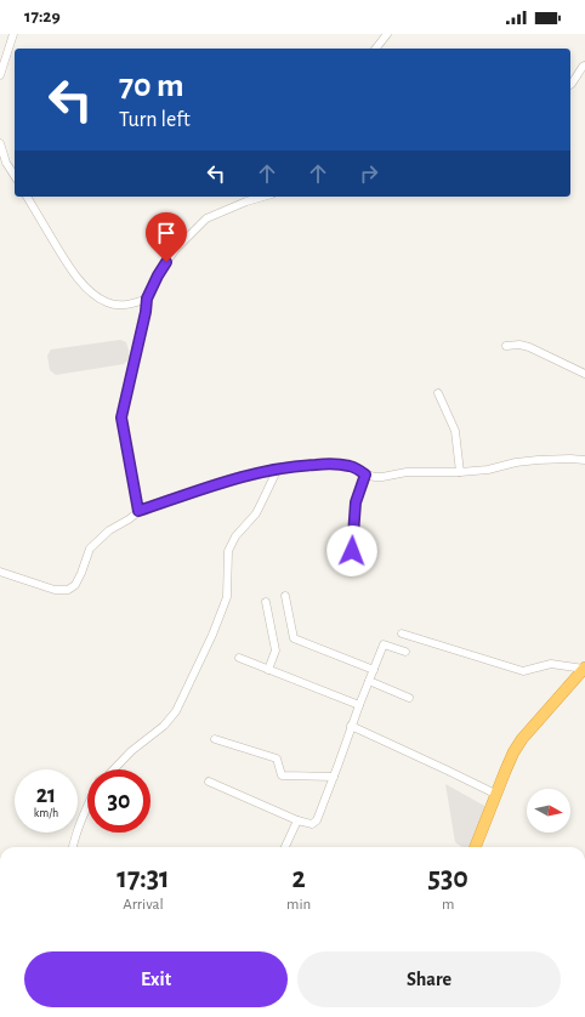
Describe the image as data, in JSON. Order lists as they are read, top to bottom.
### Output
{
  "north": "right",
  "page": {
    "status": "17:29",
    "turn": ["70 m", "Turn left"],
    "speed": "21 km/h",
    "limit": "30",
    "eta": [
      "17:31",
      "Arrival",
      "2",
      "min",
      "530",
      "m"
    ],
    "buttons": ["Exit", "Share"]
  }
}
